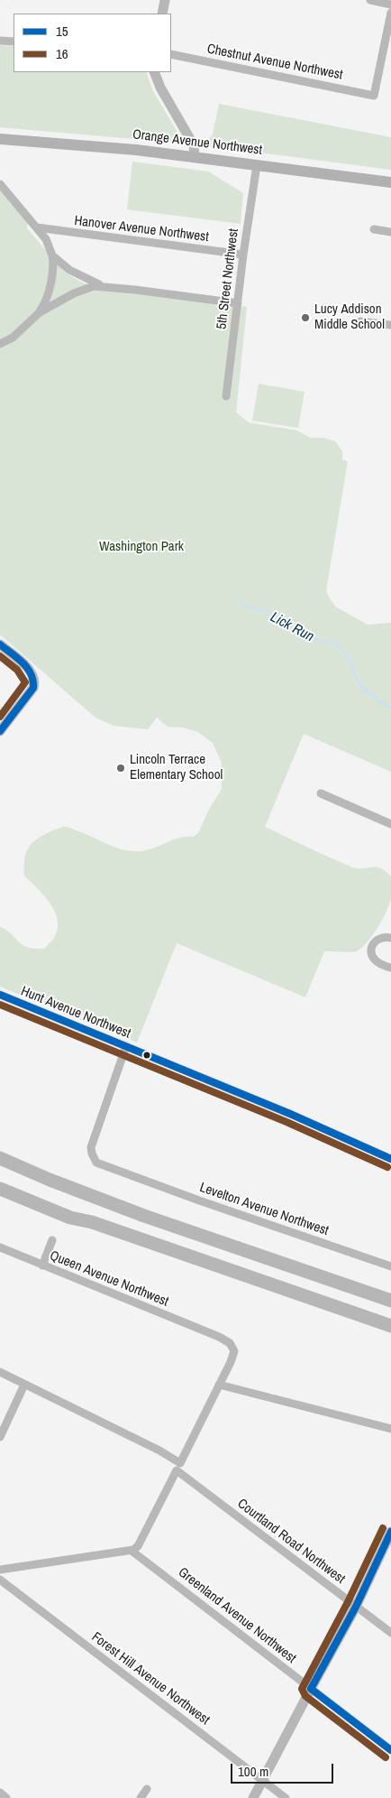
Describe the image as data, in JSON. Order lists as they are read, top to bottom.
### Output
{
  "streets": {
    "main road": ["Orange Avenue Northwest"],
    "street": [
      "Chestnut Avenue Northwest",
      "Hanover Avenue Northwest",
      "5th Street Northwest",
      "Hunt Avenue Northwest",
      "Levelton Avenue Northwest",
      "Queen Avenue Northwest",
      "Courtland Road Northwest",
      "Greenland Avenue Northwest",
      "Forest Hill Avenue Northwest"
    ]
  },
  "crossings": [
    ["Orange Avenue Northwest", "5th Street Northwest"],
    ["Hanover Avenue Northwest", "5th Street Northwest"],
    ["Hunt Avenue Northwest", "Levelton Avenue Northwest"]
  ],
  "water": ["Lick Run"],
  "parks": ["Washington Park"],
  "places": ["Lucy Addison Middle School", "Lincoln Terrace Elementary School"],
  "lines": ["transit line 15", "transit line 16"],
  "legend": ["15", "16"],
  "scale_bar": "100 m"
}
